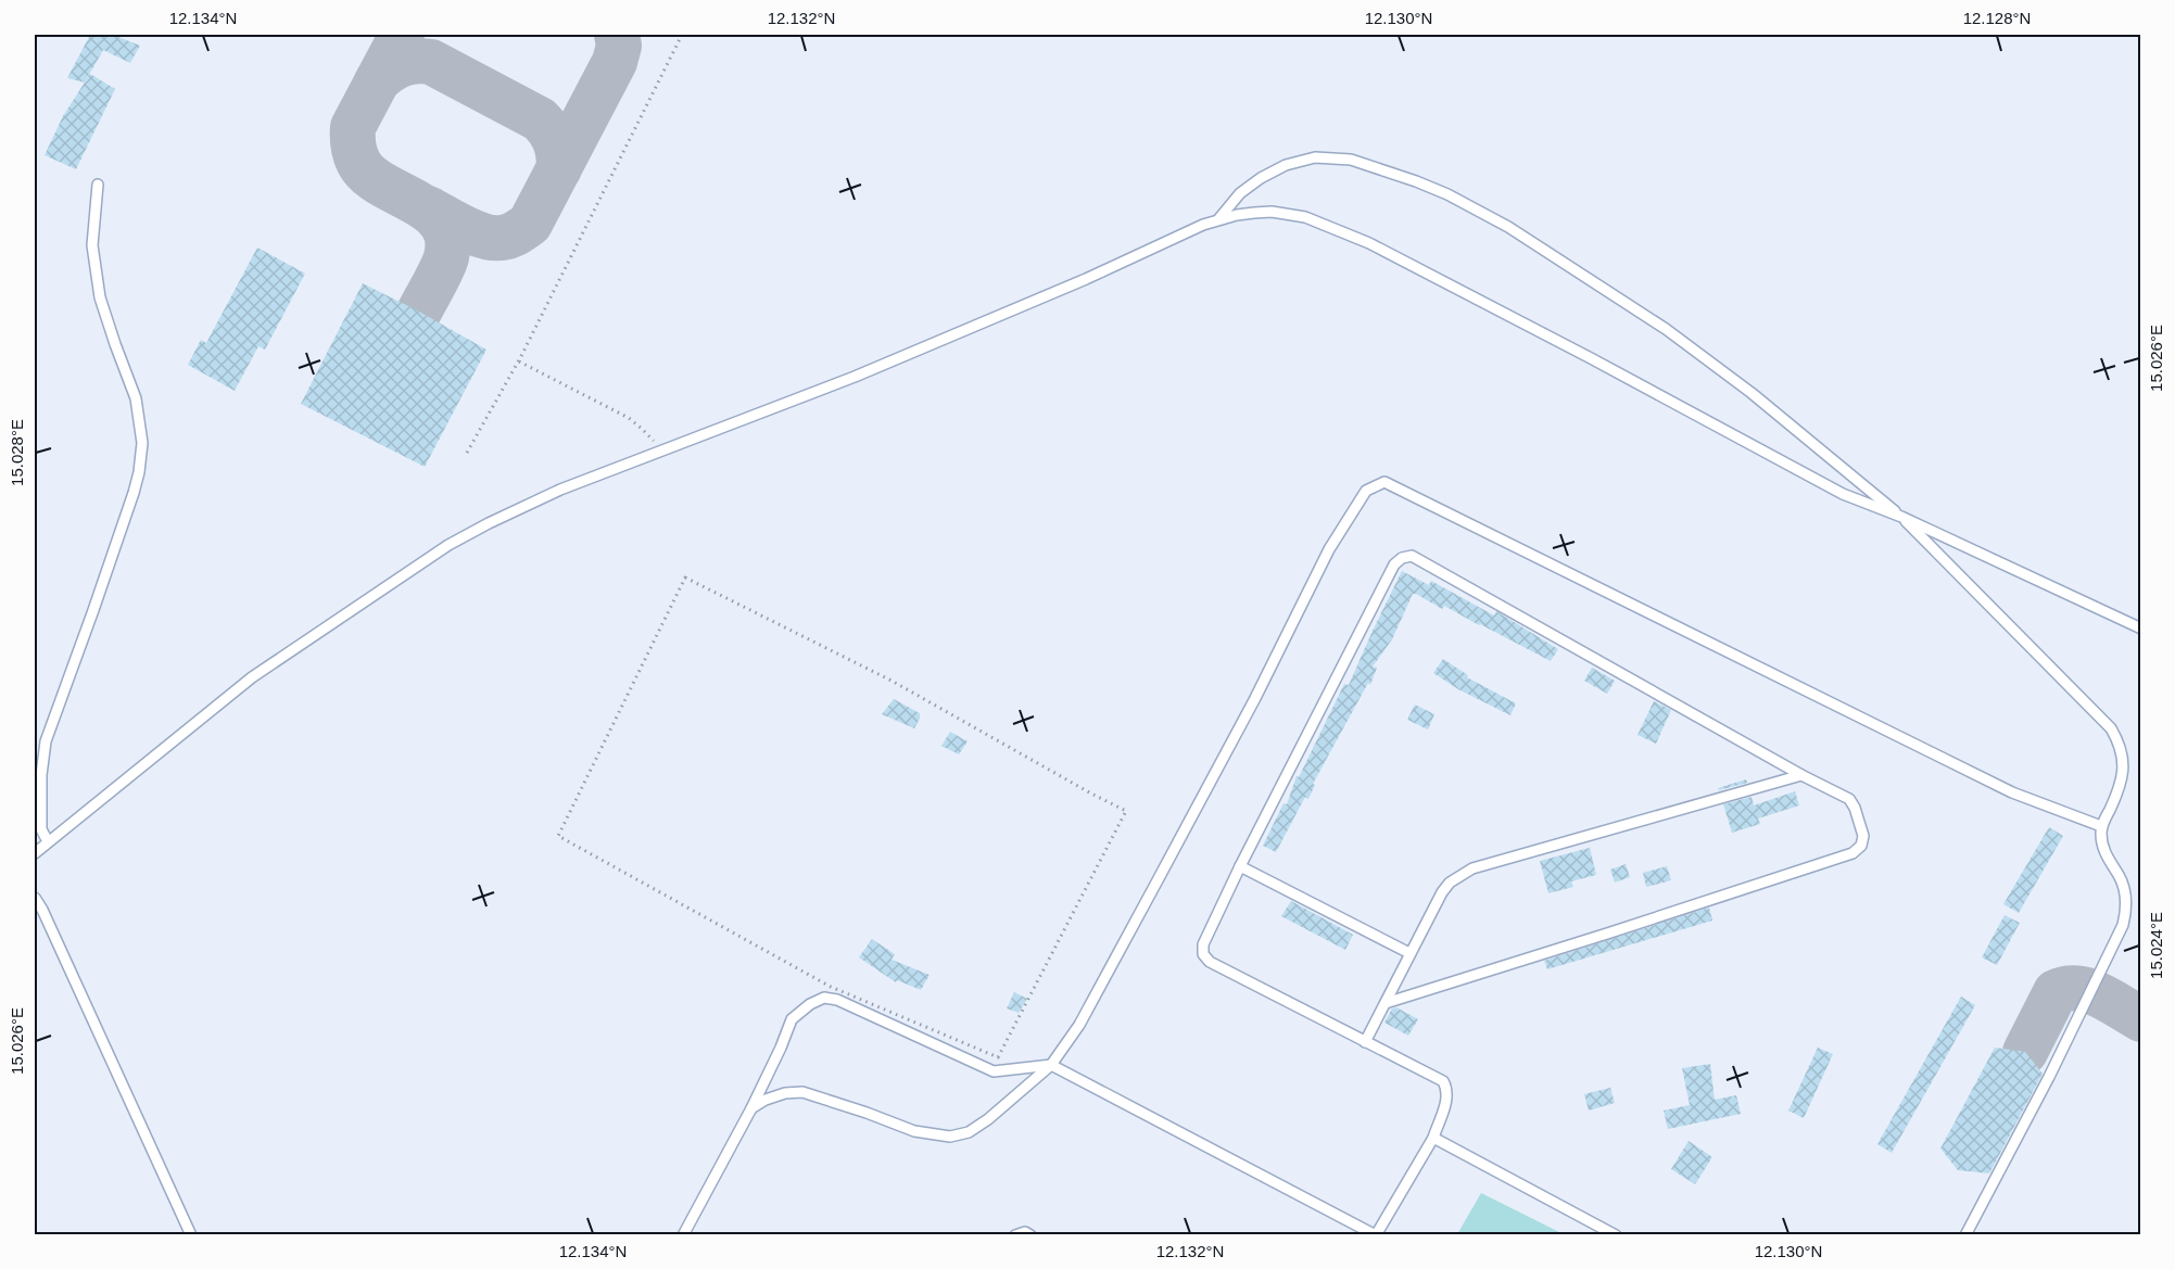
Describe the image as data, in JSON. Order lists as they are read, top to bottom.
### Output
{
  "coordinates": [
    "12.134°N",
    "12.132°N",
    "12.130°N",
    "12.128°N",
    "15.026°E",
    "15.028°E",
    "15.024°E"
  ]
}
